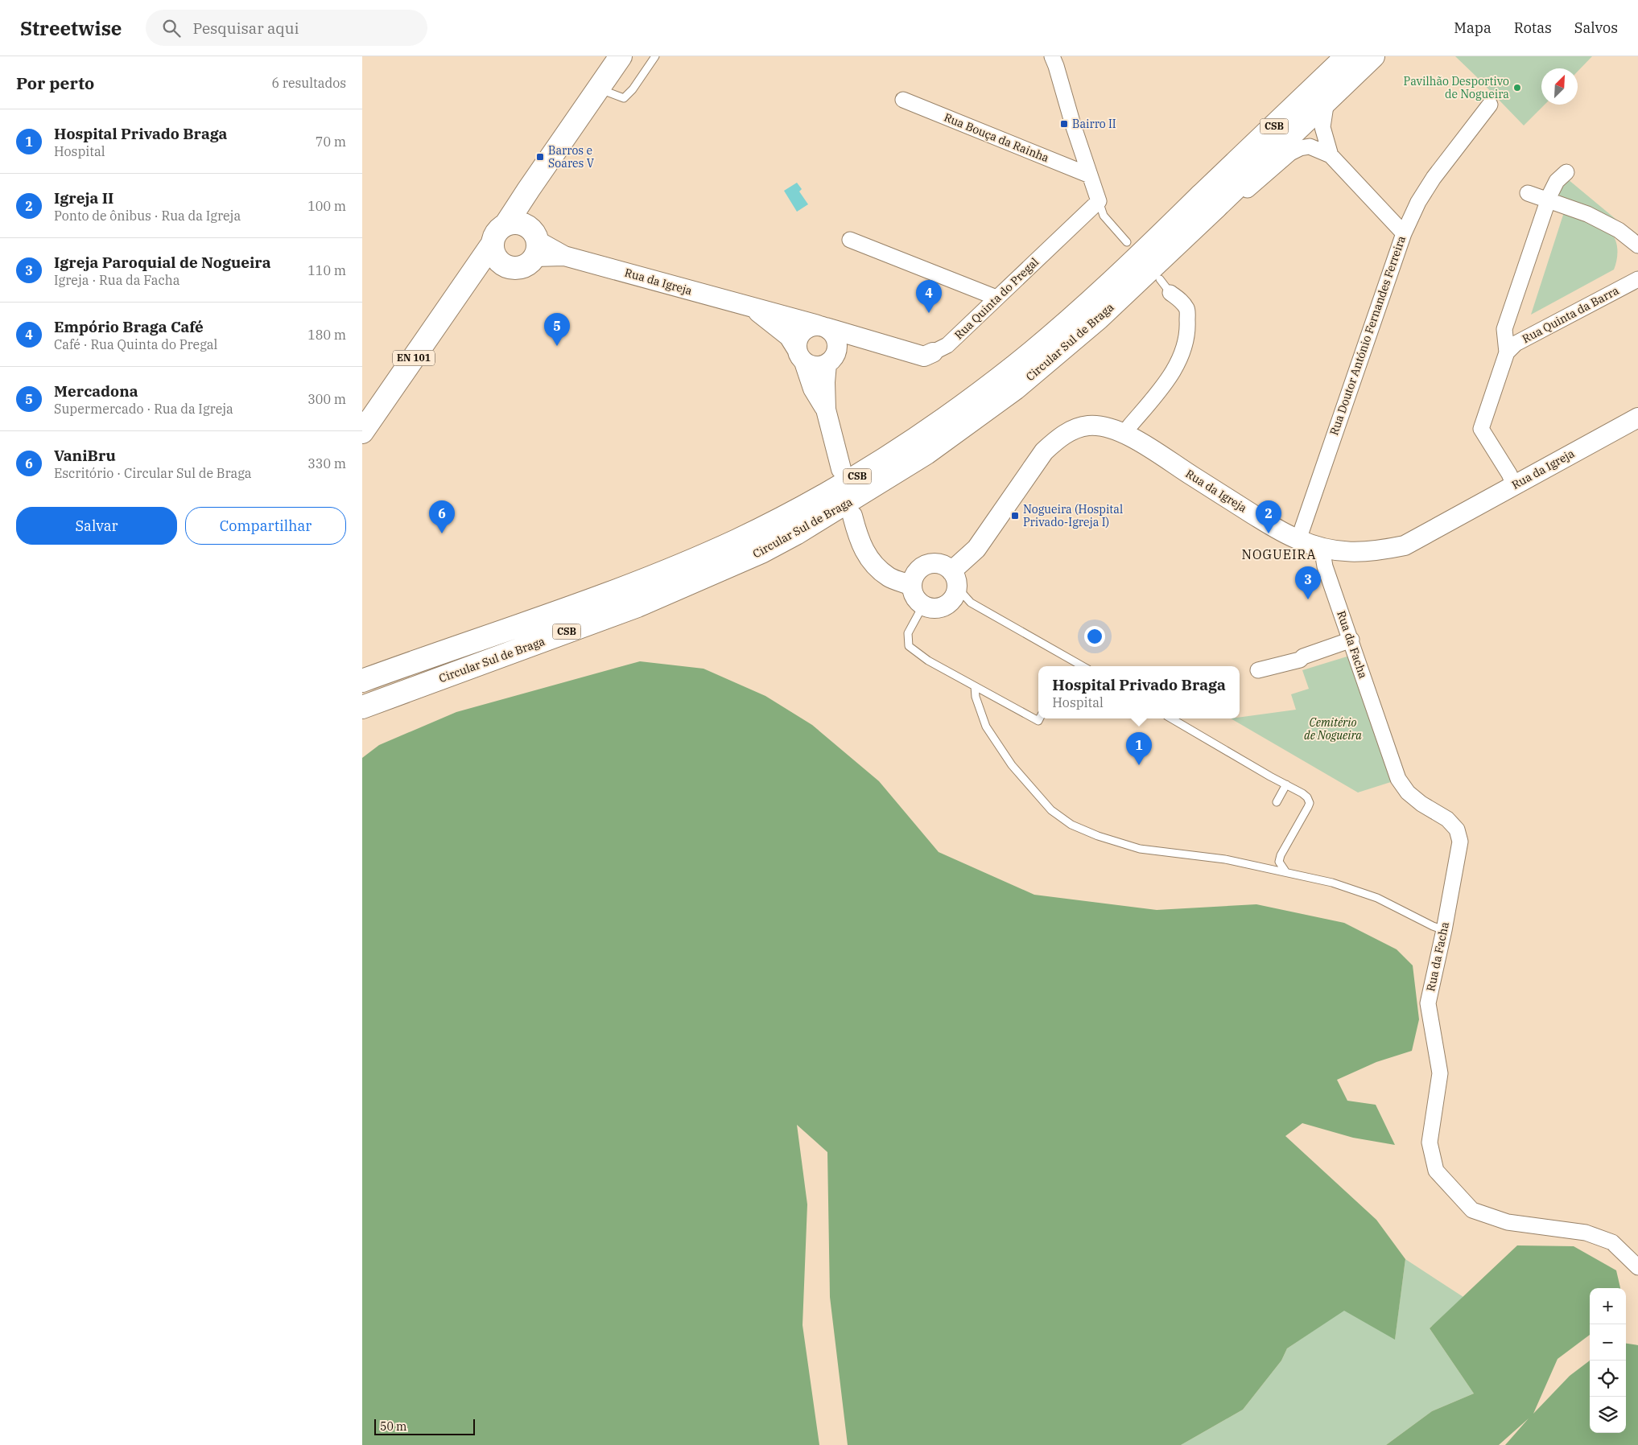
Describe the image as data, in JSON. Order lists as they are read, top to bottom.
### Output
{
  "streets": {
    "main road": ["CSB", "Circular Sul de Braga", "EN 101"],
    "street": [
      "Rua Bouça da Rainha",
      "Rua da Igreja",
      "Rua Quinta do Pregal",
      "Rua Quinta da Barra",
      "Rua Doutor António Fernandes Ferreira",
      "Rua da Facha"
    ]
  },
  "crossings": [
    ["CSB", "Rua Doutor António Fernandes Ferreira"],
    ["CSB", "Circular Sul de Braga"],
    ["Rua da Igreja", "Rua Quinta do Pregal"],
    ["Rua da Igreja", "Rua Doutor António Fernandes Ferreira"],
    ["Rua da Igreja", "EN 101"],
    ["Rua da Igreja", "Rua da Facha"],
    ["Rua Doutor António Fernandes Ferreira", "Circular Sul de Braga"]
  ],
  "districts": ["NOGUEIRA"],
  "parks": ["Cemitério de Nogueira"],
  "places": {
    "other": ["Pavilhão Desportivo de Nogueira"],
    "transit": ["Bairro II", "Barros e Soares V", "Nogueira (Hospital Privado-Igreja I)"]
  },
  "scale_bar": "50 m",
  "north": "top right",
  "page": {
    "header": "Streetwise",
    "search": "Pesquisar aqui",
    "nav": ["Mapa", "Rotas", "Salvos"],
    "heading": ["Por perto", "6 resultados"],
    "list": [
      {
        "mark": "1",
        "name": "Hospital Privado Braga",
        "note": "Hospital",
        "value": "70 m"
      },
      {
        "mark": "2",
        "name": "Igreja II",
        "note": "Ponto de ônibus · Rua da Igreja",
        "value": "100 m"
      },
      {
        "mark": "3",
        "name": "Igreja Paroquial de Nogueira",
        "note": "Igreja · Rua da Facha",
        "value": "110 m"
      },
      {
        "mark": "4",
        "name": "Empório Braga Café",
        "note": "Café · Rua Quinta do Pregal",
        "value": "180 m"
      },
      {
        "mark": "5",
        "name": "Mercadona",
        "note": "Supermercado · Rua da Igreja",
        "value": "300 m"
      },
      {
        "mark": "6",
        "name": "VaniBru",
        "note": "Escritório · Circular Sul de Braga",
        "value": "330 m"
      }
    ],
    "pins": [
      "4",
      "5",
      "2",
      "6",
      "3",
      "1"
    ],
    "buttons": ["Salvar", "Compartilhar"],
    "popup": ["Hospital Privado Braga", "Hospital"],
    "map_buttons": ["+", "−"],
    "scale": "50 m"
  }
}
